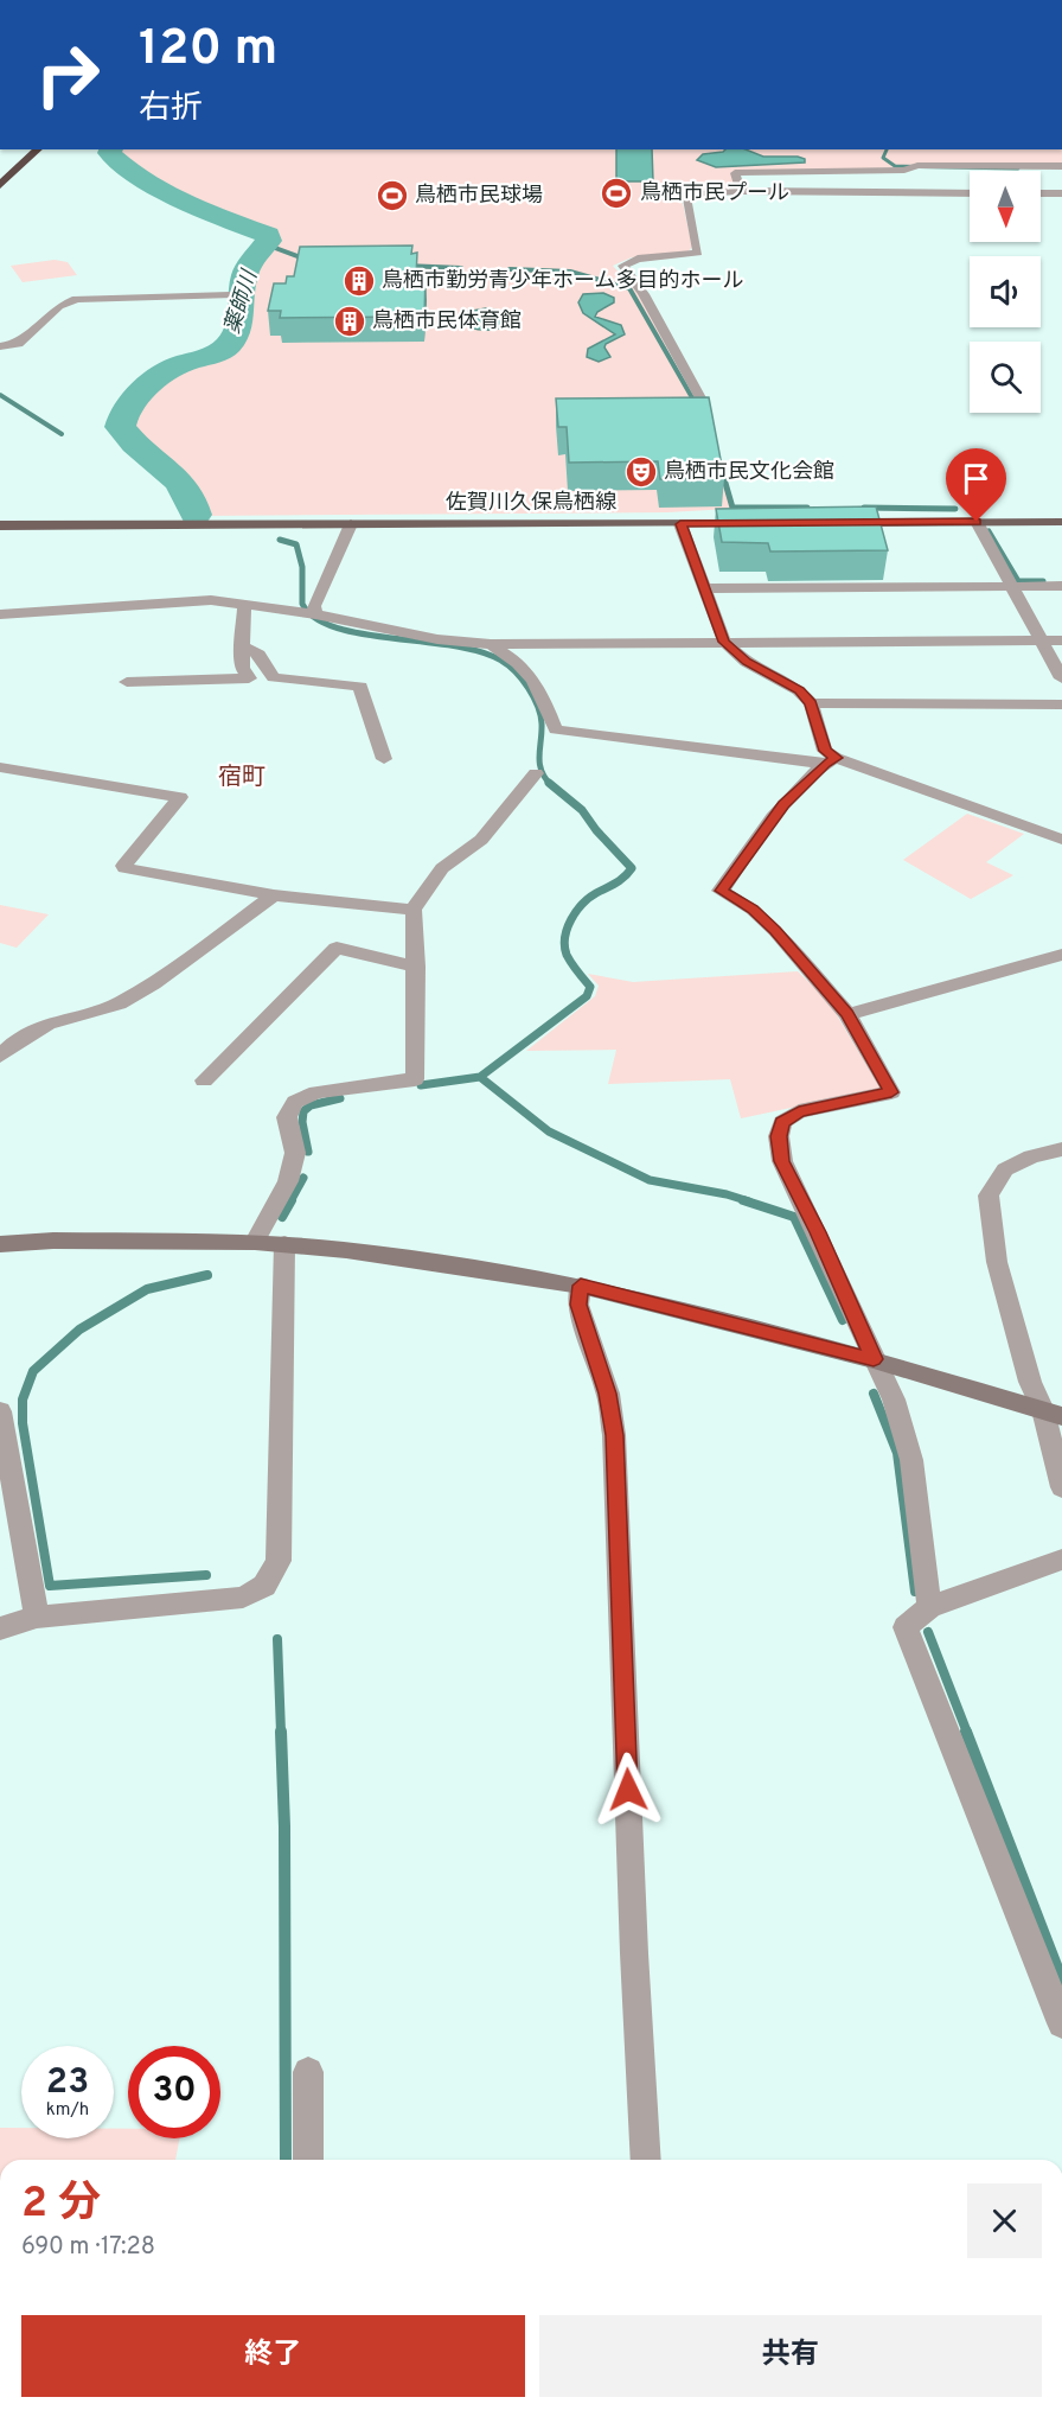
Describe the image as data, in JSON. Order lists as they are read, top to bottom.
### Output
{
  "streets": {
    "main road": ["佐賀川久保鳥栖線"]
  },
  "districts": ["宿町"],
  "water": ["薬師川"],
  "places": {
    "sports": ["鳥栖市民プール", "鳥栖市民球場"],
    "building": ["鳥栖市勤労青少年ホーム多目的ホール", "鳥栖市民体育館"],
    "theatre": ["鳥栖市民文化会館"]
  },
  "north": "bottom",
  "page": {
    "turn": ["120 m", "右折"],
    "speed": "23 km/h",
    "limit": "30",
    "heading": ["2 分", "690 m · 17:28"],
    "buttons": ["終了", "共有"]
  }
}
